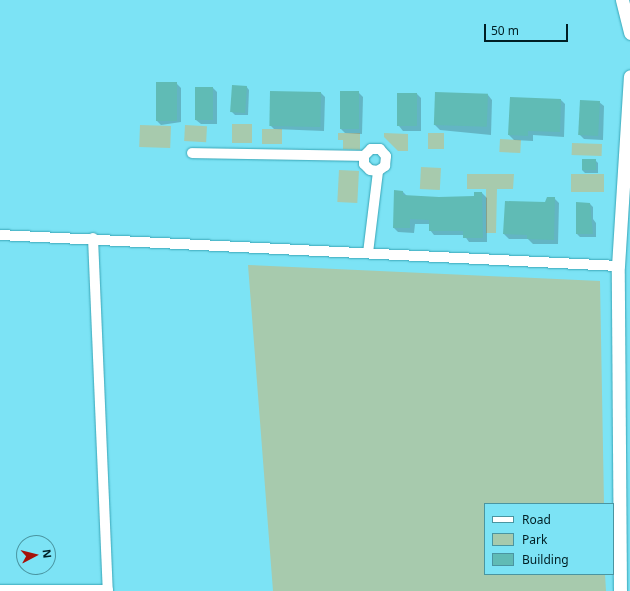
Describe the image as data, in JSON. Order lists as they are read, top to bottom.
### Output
{
  "legend": ["Road", "Park", "Building"],
  "scale_bar": "50 m",
  "north": "right"
}
